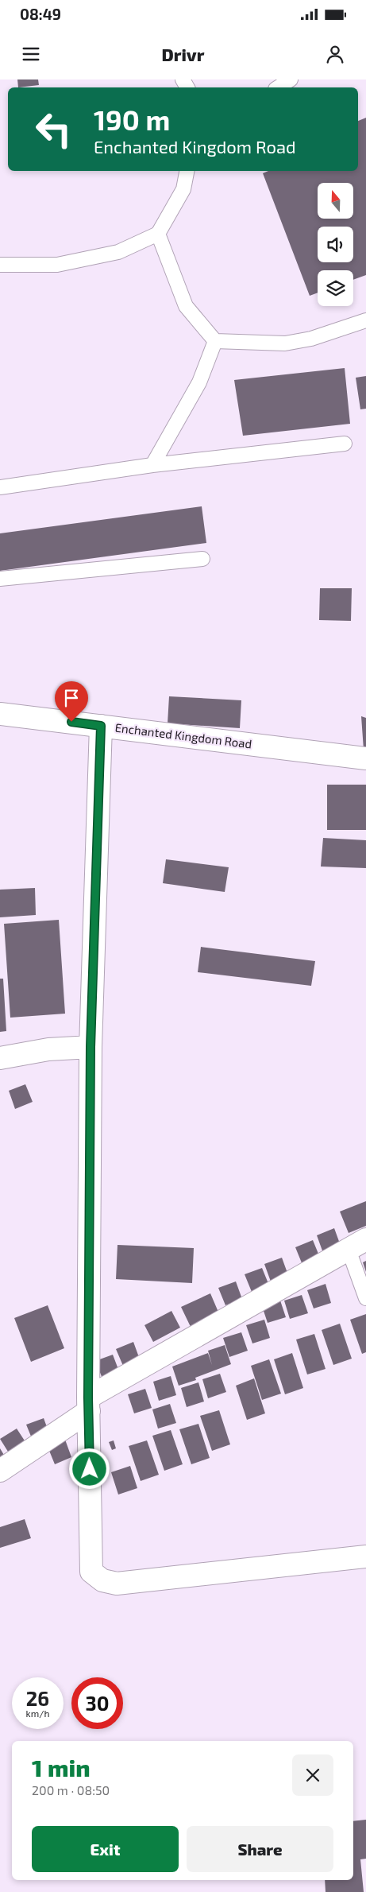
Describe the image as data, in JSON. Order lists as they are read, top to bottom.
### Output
{
  "streets": {
    "street": ["Enchanted Kingdom Road"]
  },
  "north": "top",
  "page": {
    "status": "08:49",
    "header": "Drivr",
    "turn": ["190 m", "Enchanted Kingdom Road"],
    "speed": "26 km/h",
    "limit": "30",
    "heading": ["1 min", "200 m · 08:50"],
    "buttons": ["Exit", "Share"]
  }
}
